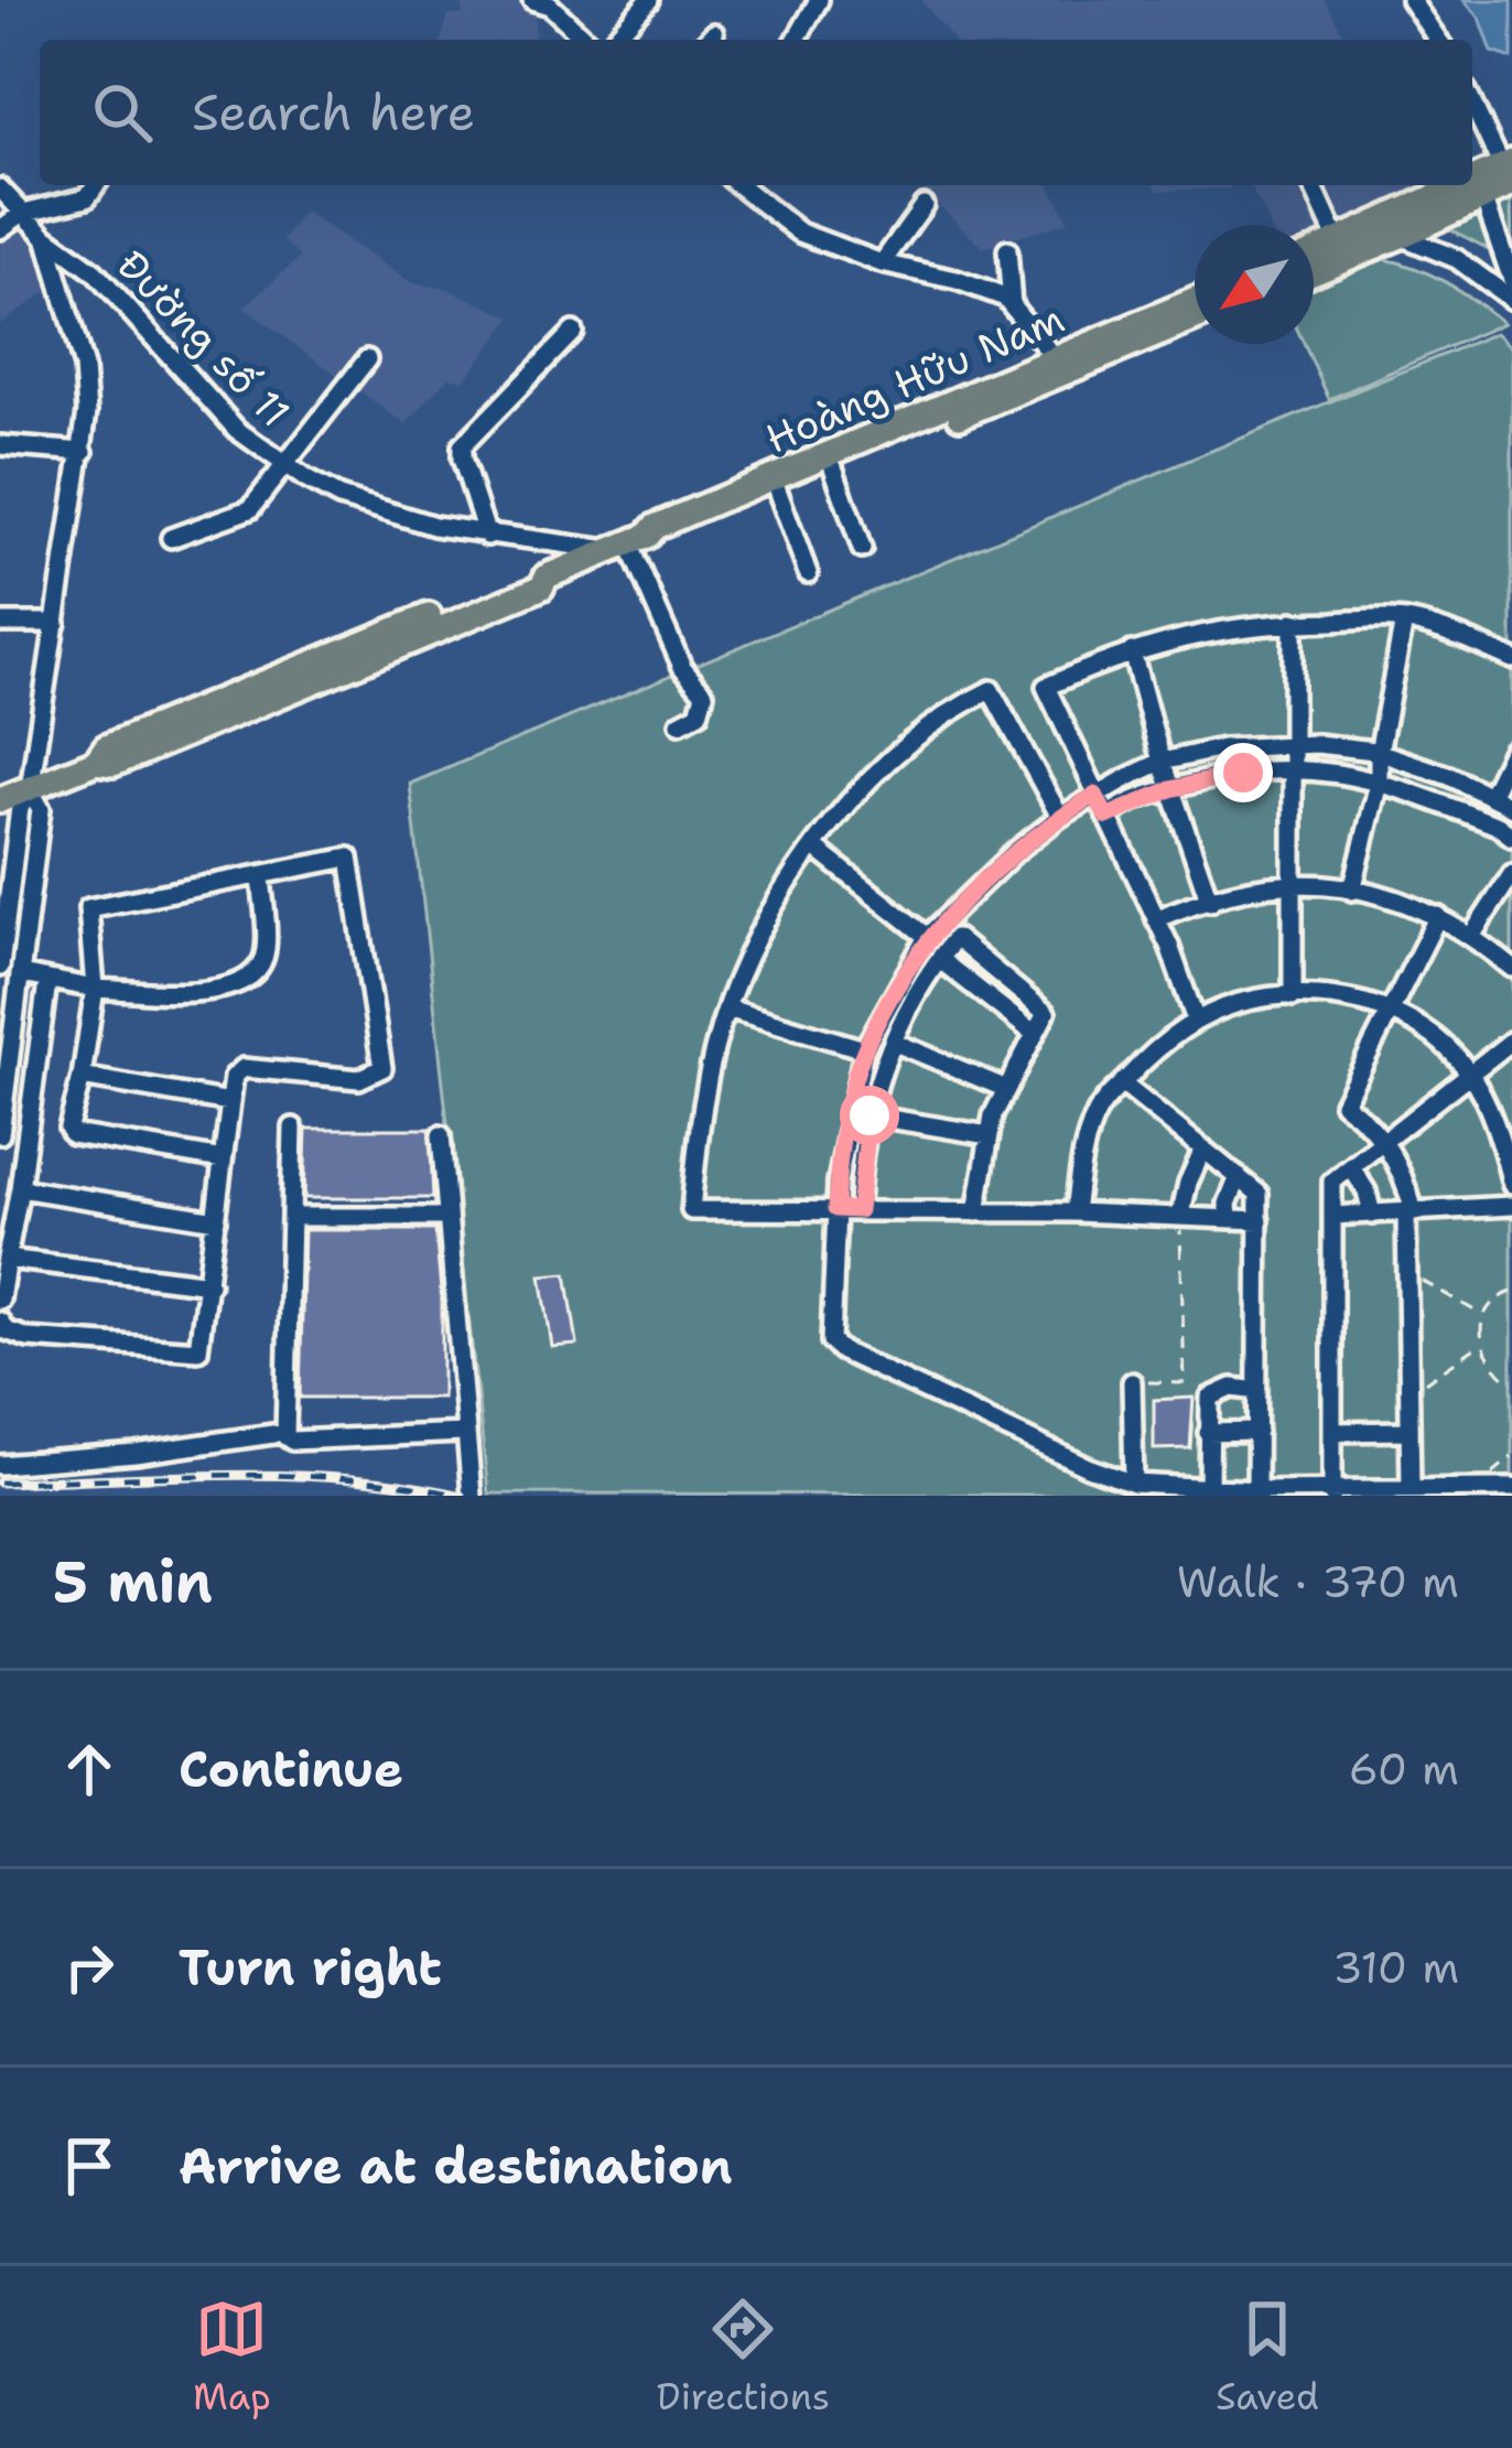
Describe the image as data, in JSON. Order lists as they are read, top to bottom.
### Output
{
  "streets": {
    "main road": ["Hoàng Hữu Nam"],
    "street": ["Đường số 11"]
  },
  "crossings": [
    ["Đường số 11", "Hoàng Hữu Nam"]
  ],
  "north": "bottom left",
  "page": {
    "search": "Search here",
    "heading": ["5 min", "Walk · 370 m"],
    "list": [
      ["Continue", "60 m"],
      ["Turn right", "310 m"],
      "Arrive at destination"
    ],
    "nav": ["Map", "Directions", "Saved"]
  }
}
